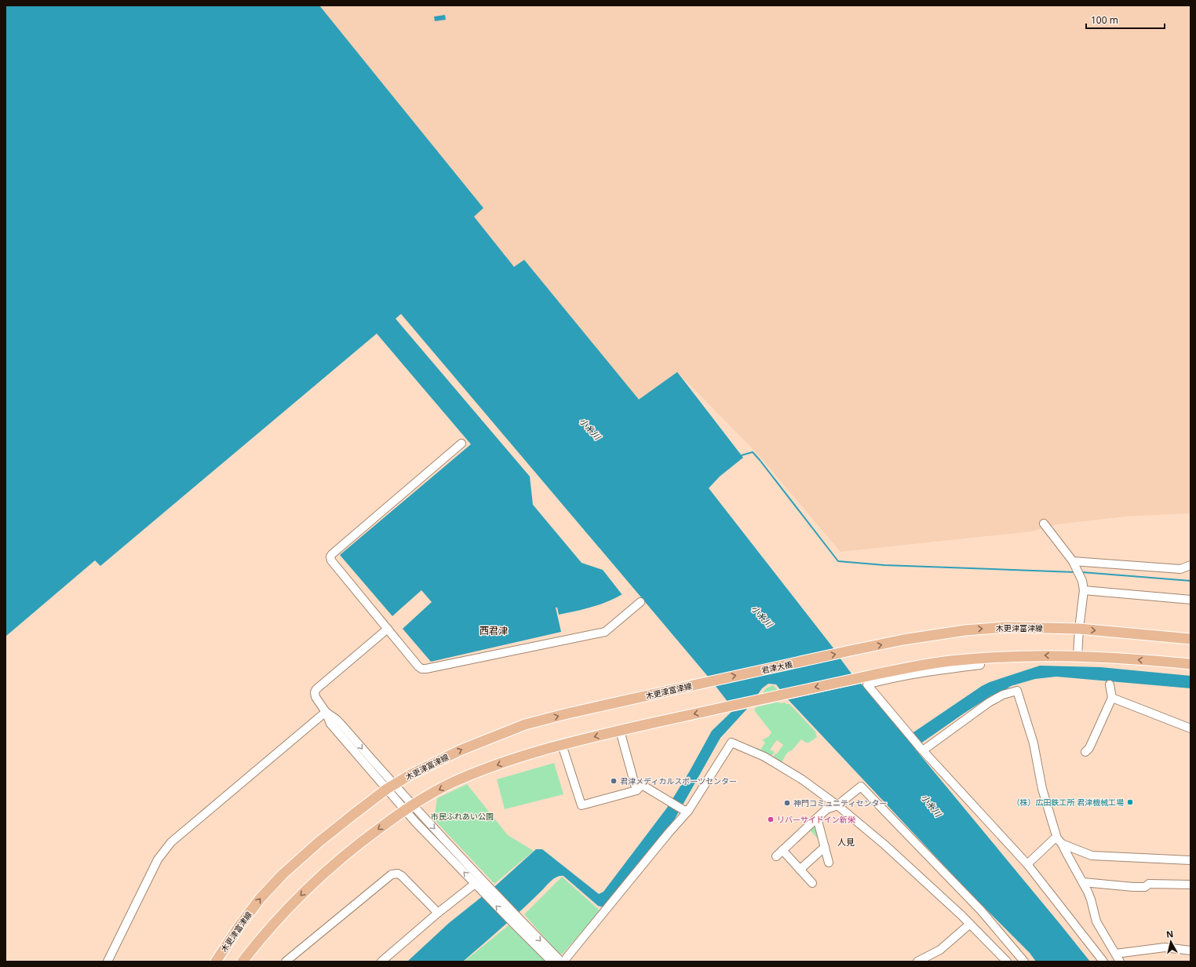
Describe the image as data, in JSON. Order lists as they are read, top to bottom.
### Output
{
  "streets": {
    "main road": ["木更津富津線", "君津大橋"]
  },
  "crossings": [
    ["木更津富津線", "君津大橋"]
  ],
  "districts": ["西君津", "人見"],
  "water": ["小糸川"],
  "parks": ["市民ふれあい公園"],
  "places": [
    "君津メディカルスポーツセンター",
    "（株）広田鉄工所 君津機械工場",
    "神門コミュニティセンター",
    "リバーサイドイン新栄"
  ],
  "scale_bar": "100 m",
  "north": "top"
}
